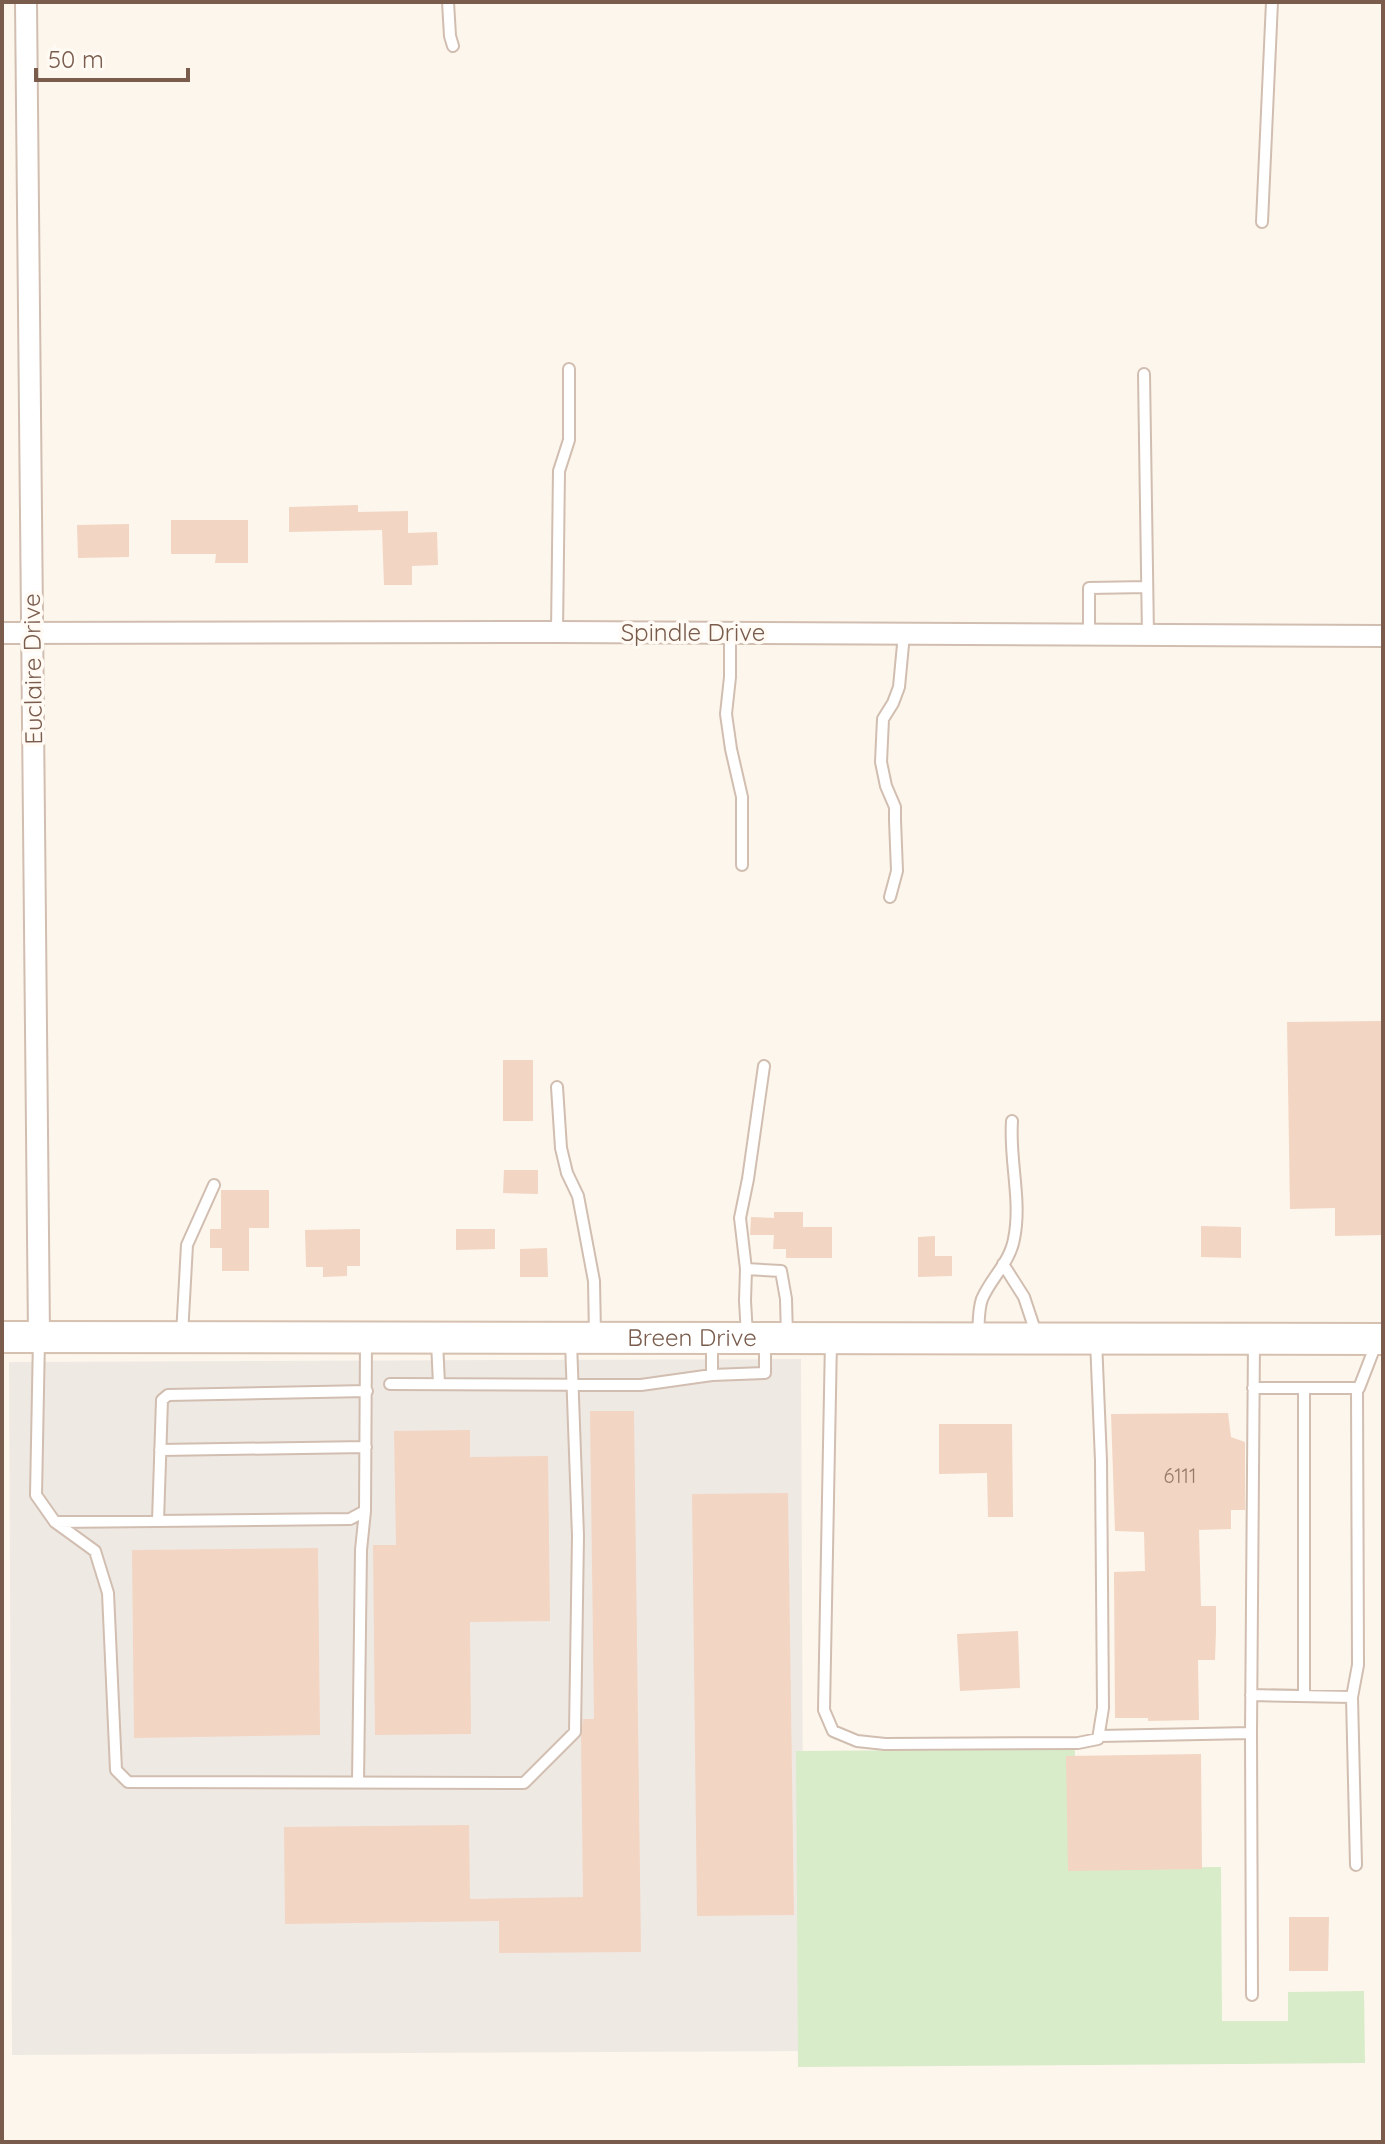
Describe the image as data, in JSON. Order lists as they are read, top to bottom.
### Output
{
  "streets": {
    "street": ["Spindle Drive", "Euclaire Drive", "Breen Drive"]
  },
  "crossings": [
    ["Spindle Drive", "Euclaire Drive"],
    ["Euclaire Drive", "Breen Drive"]
  ],
  "house_numbers": ["6111"],
  "scale_bar": "50 m"
}
